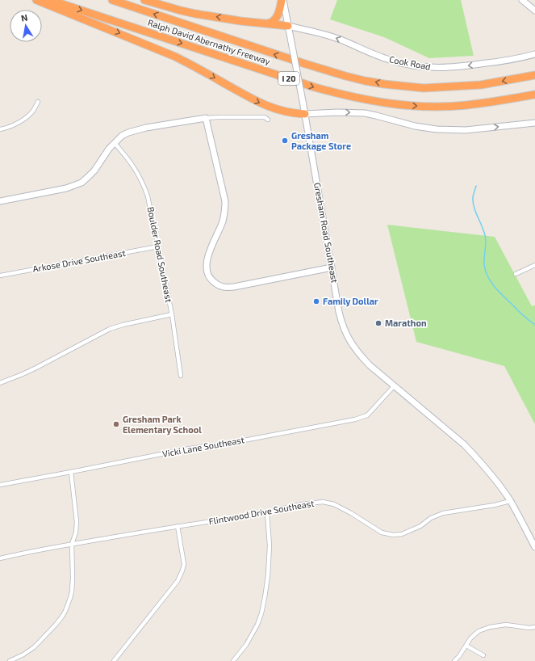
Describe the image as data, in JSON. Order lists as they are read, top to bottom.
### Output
{
  "streets": {
    "highway": ["Ralph David Abernathy Freeway", "I 20"],
    "street": [
      "Cook Road",
      "Gresham Road Southeast",
      "Boulder Road Southeast",
      "Arkose Drive Southeast",
      "Vicki Lane Southeast",
      "Flintwood Drive Southeast"
    ]
  },
  "crossings": [
    ["Cook Road", "Gresham Road Southeast"],
    ["Gresham Road Southeast", "Vicki Lane Southeast"],
    ["Gresham Road Southeast", "Flintwood Drive Southeast"],
    ["Boulder Road Southeast", "Arkose Drive Southeast"]
  ],
  "one_way": ["Cook Road"],
  "places": [
    "Gresham Package Store",
    "Family Dollar",
    "Marathon",
    "Gresham Park Elementary School"
  ],
  "north": "top"
}
